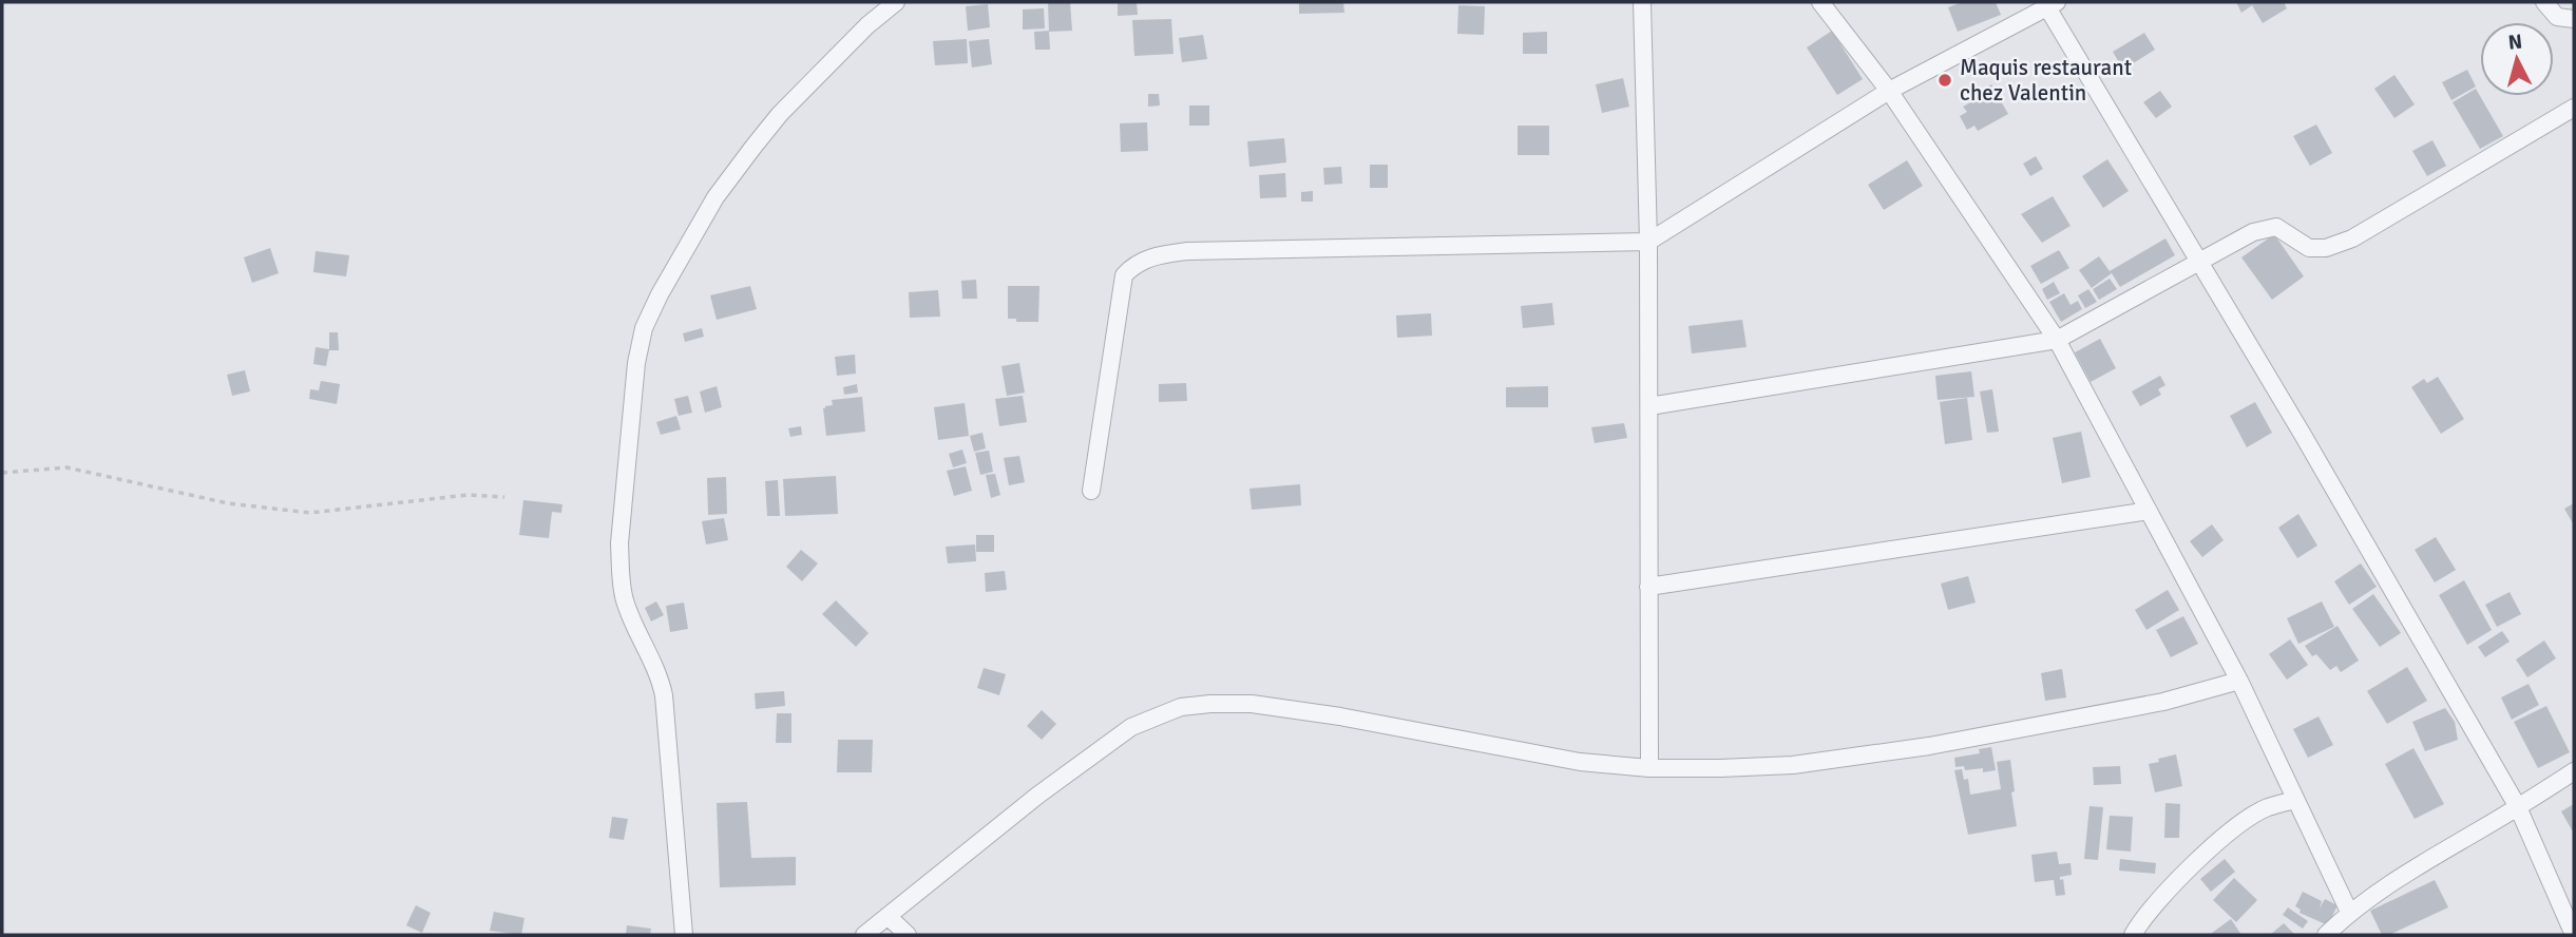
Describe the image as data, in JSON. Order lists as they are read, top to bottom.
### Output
{
  "places": ["Maquis restaurant chez Valentin"],
  "north": "top"
}
